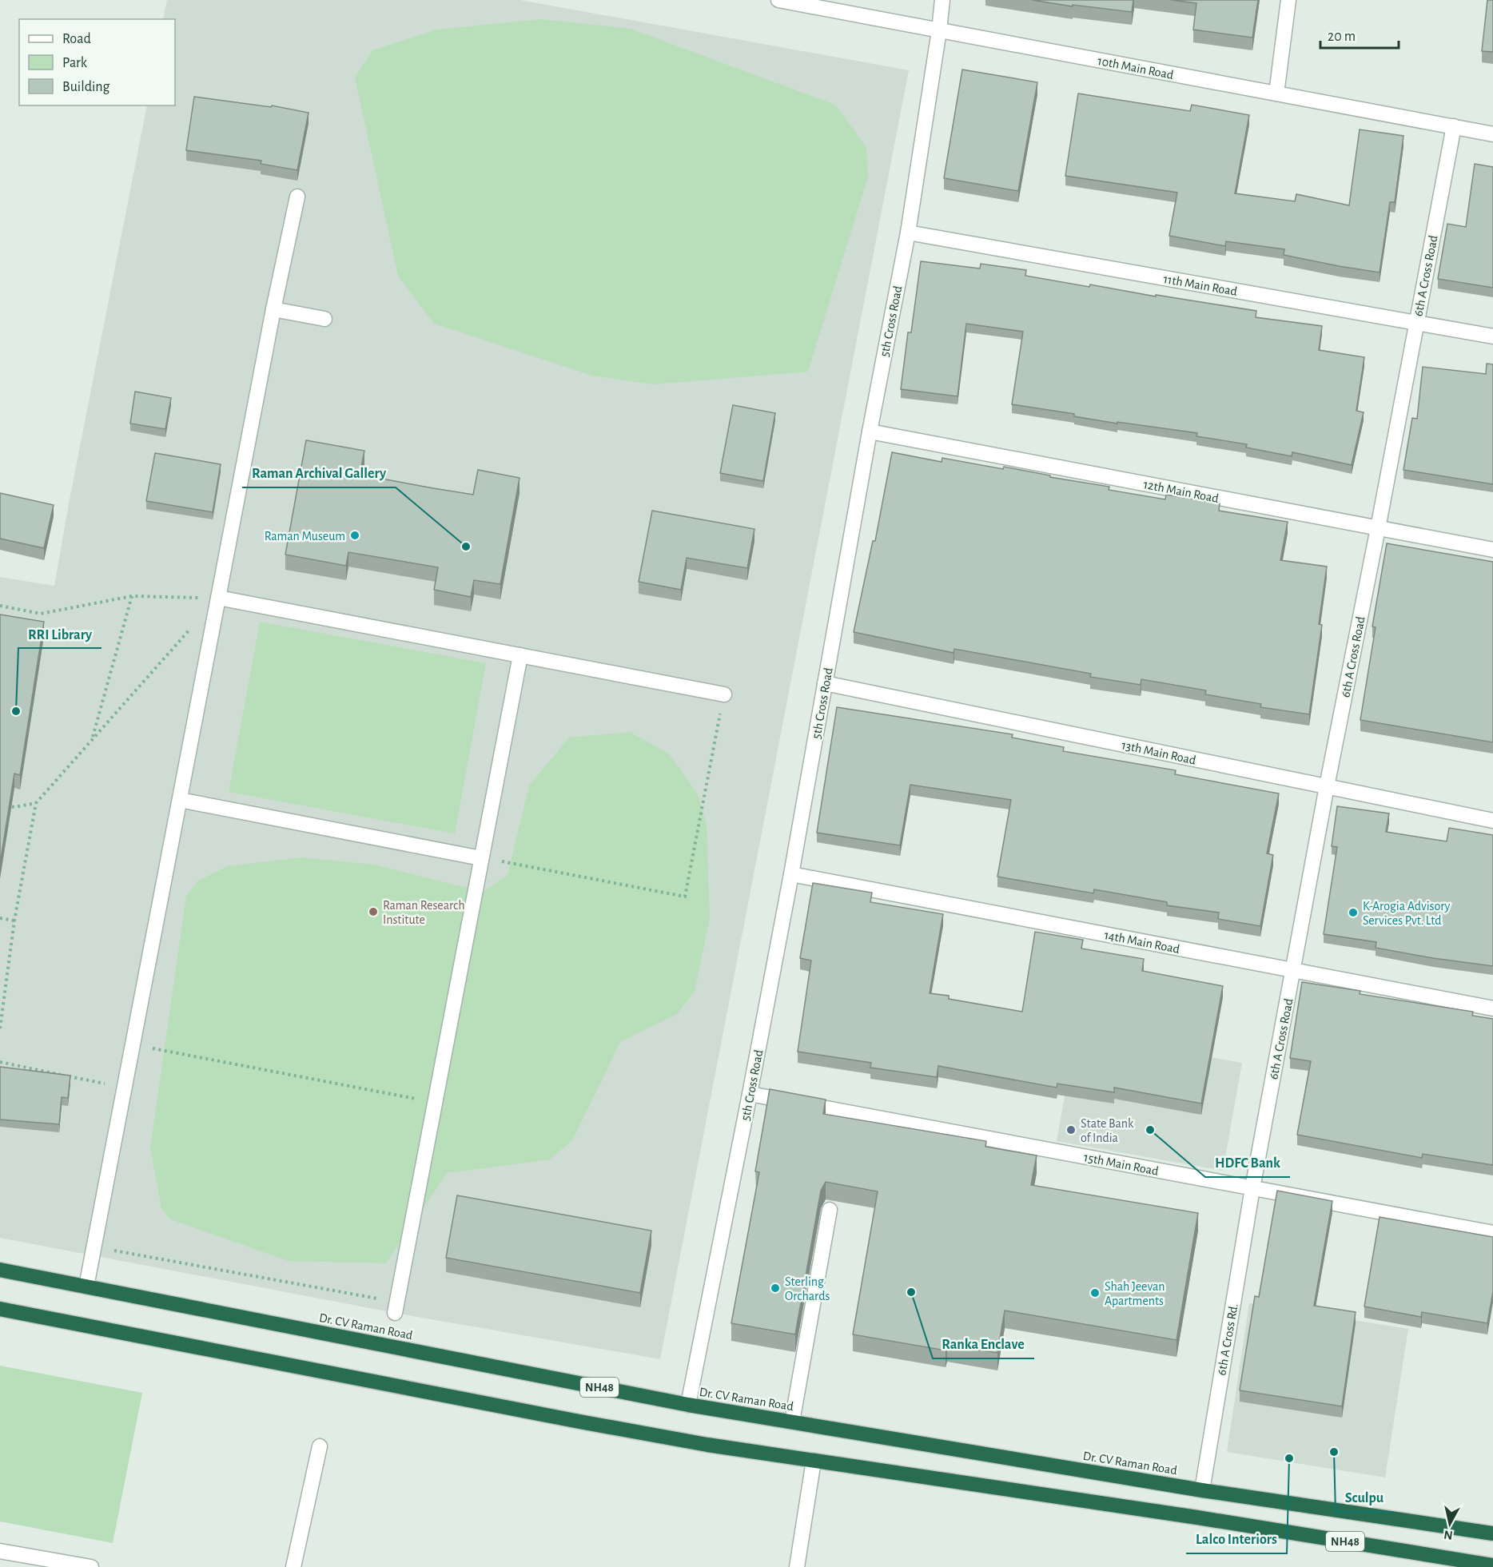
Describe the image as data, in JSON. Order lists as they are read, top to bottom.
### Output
{
  "streets": {
    "highway": ["Dr. CV Raman Road", "NH48"],
    "street": [
      "10th Main Road",
      "6th A Cross Road",
      "11th Main Road",
      "5th Cross Road",
      "12th Main Road",
      "13th Main Road",
      "14th Main Road",
      "15th Main Road",
      "6th A Cross Rd."
    ]
  },
  "crossings": [
    ["10th Main Road", "6th A Cross Road"],
    ["10th Main Road", "5th Cross Road"],
    ["6th A Cross Road", "11th Main Road"],
    ["6th A Cross Road", "12th Main Road"],
    ["6th A Cross Road", "13th Main Road"],
    ["6th A Cross Road", "14th Main Road"],
    ["6th A Cross Road", "15th Main Road"],
    ["6th A Cross Road", "6th A Cross Rd."],
    ["11th Main Road", "5th Cross Road"],
    ["5th Cross Road", "12th Main Road"],
    ["5th Cross Road", "13th Main Road"],
    ["5th Cross Road", "14th Main Road"],
    ["5th Cross Road", "15th Main Road"],
    ["5th Cross Road", "Dr. CV Raman Road"],
    ["15th Main Road", "6th A Cross Rd."],
    ["Dr. CV Raman Road", "6th A Cross Rd."]
  ],
  "places": [
    "Raman Museum",
    "Raman Archival Gallery",
    "RRI Library",
    "Raman Research Institute",
    "K-Arogia Advisory Services Pvt. Ltd",
    "State Bank of India",
    "HDFC Bank",
    "Sterling Orchards",
    "Ranka Enclave",
    "Shah Jeevan Apartments",
    "Sculpu",
    "Lalco Interiors"
  ],
  "legend": ["Road", "Park", "Building"],
  "scale_bar": "20 m",
  "north": "bottom"
}
